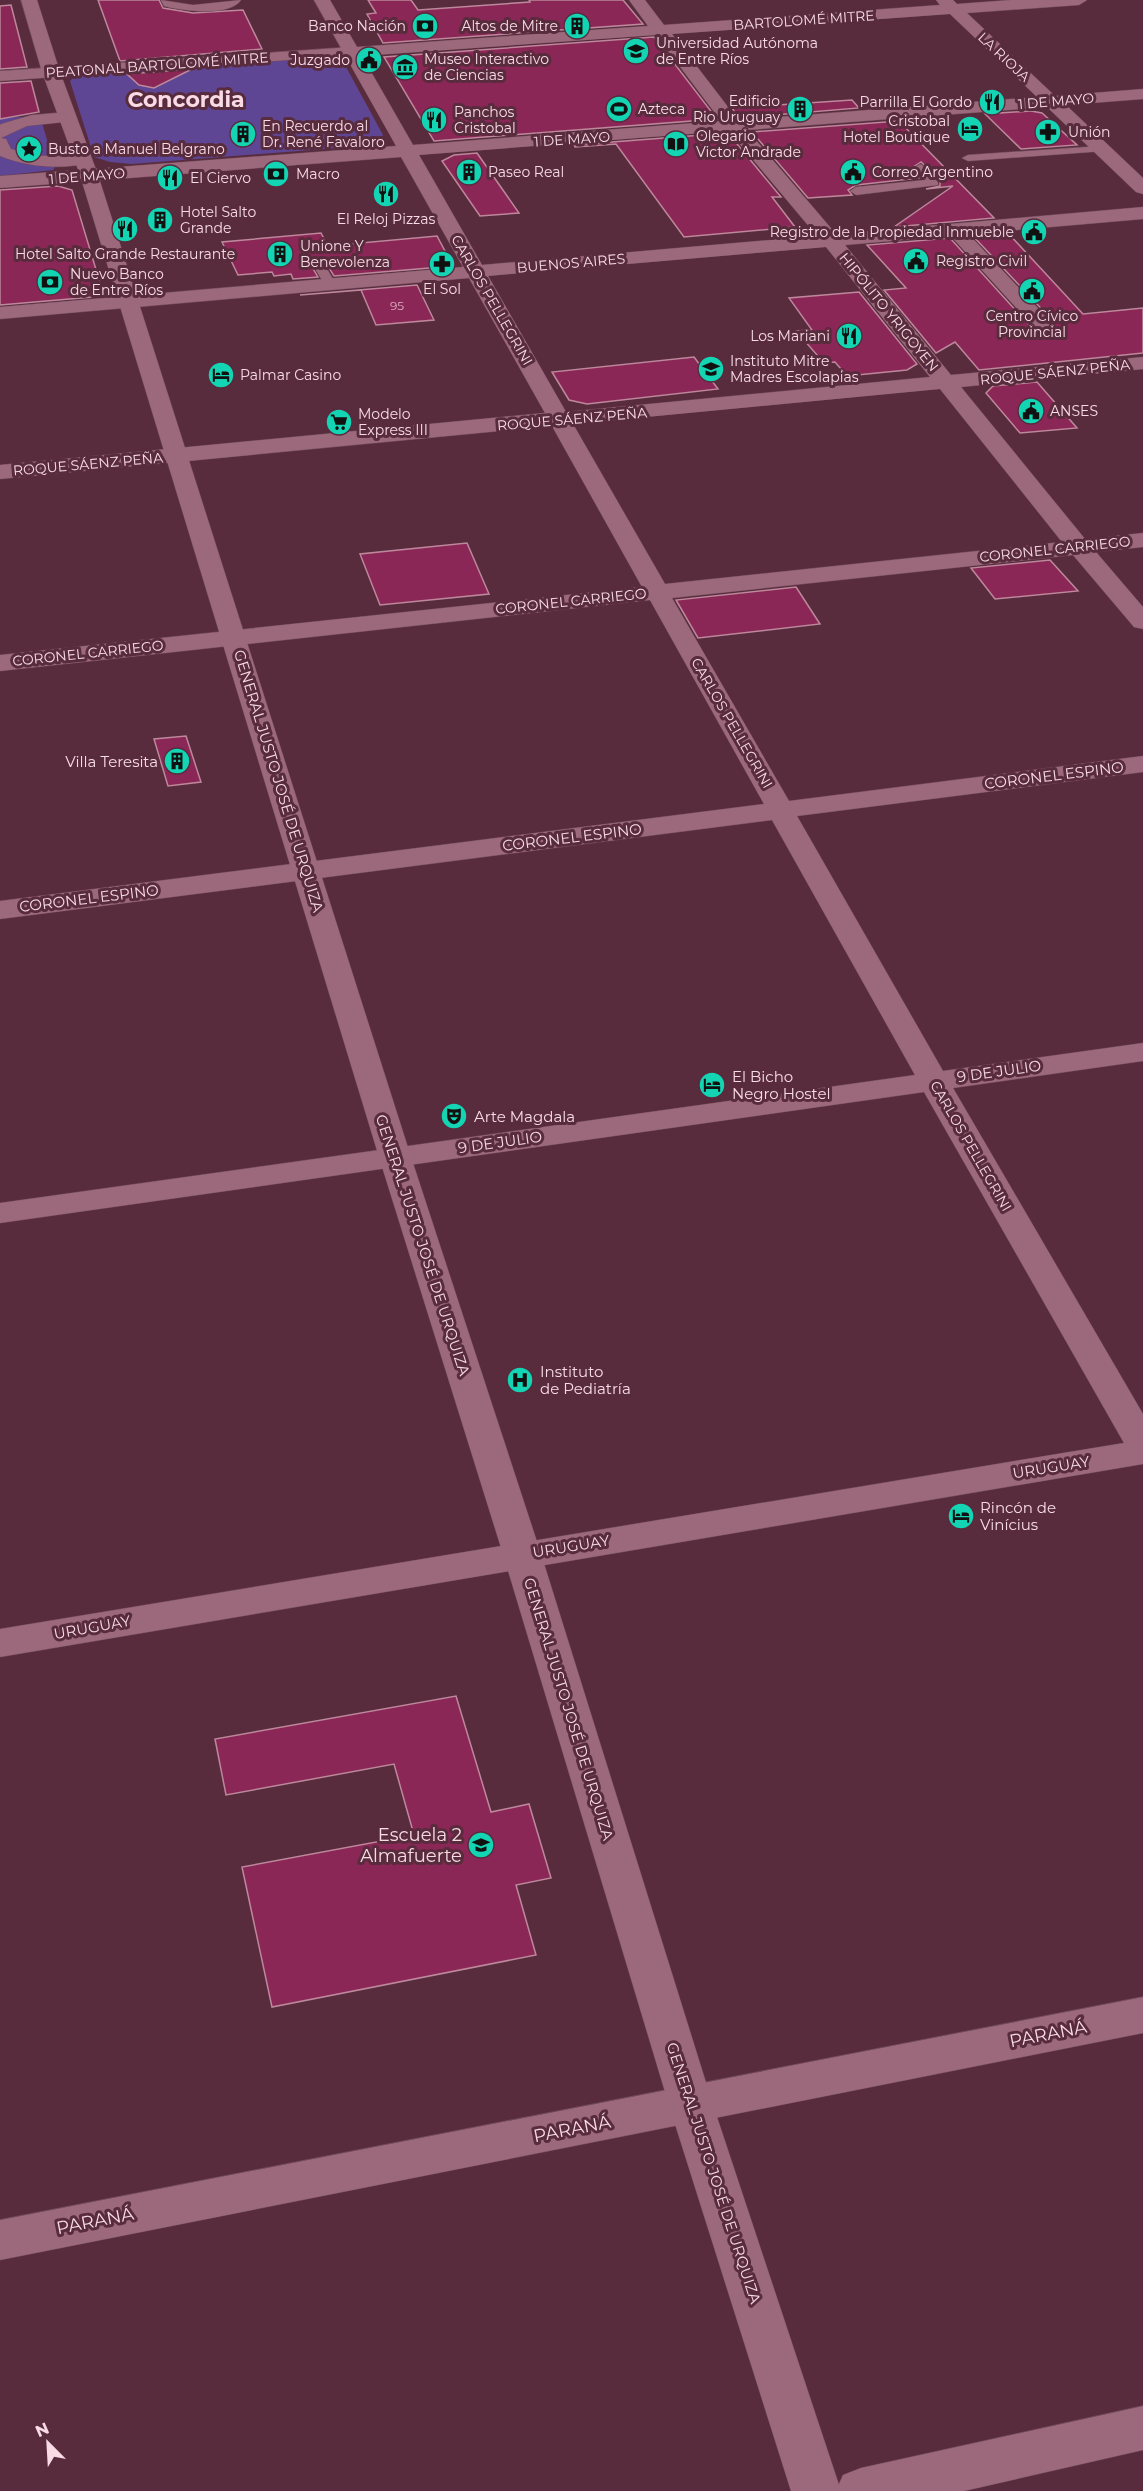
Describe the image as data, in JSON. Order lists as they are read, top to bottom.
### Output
{
  "streets": {
    "street": [
      "BARTOLOMÉ MITRE",
      "LA RIOJA",
      "PEATONAL BARTOLOMÉ MITRE",
      "1 DE MAYO",
      "BUENOS AIRES",
      "CARLOS PELLEGRINI",
      "HIPÓLITO YRIGOYEN",
      "ROQUE SÁENZ PEÑA",
      "CORONEL CARRIEGO",
      "CORONEL ESPINO",
      "GENERAL JUSTO JOSÉ DE URQUIZA",
      "9 DE JULIO",
      "URUGUAY",
      "PARANÁ"
    ]
  },
  "crossings": [
    ["BARTOLOMÉ MITRE", "LA RIOJA"],
    ["BARTOLOMÉ MITRE", "PEATONAL BARTOLOMÉ MITRE"],
    ["BARTOLOMÉ MITRE", "CARLOS PELLEGRINI"],
    ["BARTOLOMÉ MITRE", "HIPÓLITO YRIGOYEN"],
    ["LA RIOJA", "1 DE MAYO"],
    ["PEATONAL BARTOLOMÉ MITRE", "CARLOS PELLEGRINI"],
    ["PEATONAL BARTOLOMÉ MITRE", "GENERAL JUSTO JOSÉ DE URQUIZA"],
    ["1 DE MAYO", "CARLOS PELLEGRINI"],
    ["1 DE MAYO", "HIPÓLITO YRIGOYEN"],
    ["1 DE MAYO", "GENERAL JUSTO JOSÉ DE URQUIZA"],
    ["BUENOS AIRES", "CARLOS PELLEGRINI"],
    ["BUENOS AIRES", "HIPÓLITO YRIGOYEN"],
    ["BUENOS AIRES", "GENERAL JUSTO JOSÉ DE URQUIZA"],
    ["CARLOS PELLEGRINI", "ROQUE SÁENZ PEÑA"],
    ["CARLOS PELLEGRINI", "CORONEL CARRIEGO"],
    ["CARLOS PELLEGRINI", "CORONEL ESPINO"],
    ["CARLOS PELLEGRINI", "9 DE JULIO"],
    ["HIPÓLITO YRIGOYEN", "ROQUE SÁENZ PEÑA"],
    ["HIPÓLITO YRIGOYEN", "CORONEL CARRIEGO"],
    ["ROQUE SÁENZ PEÑA", "GENERAL JUSTO JOSÉ DE URQUIZA"],
    ["CORONEL CARRIEGO", "GENERAL JUSTO JOSÉ DE URQUIZA"],
    ["CORONEL ESPINO", "GENERAL JUSTO JOSÉ DE URQUIZA"],
    ["GENERAL JUSTO JOSÉ DE URQUIZA", "9 DE JULIO"],
    ["GENERAL JUSTO JOSÉ DE URQUIZA", "URUGUAY"],
    ["GENERAL JUSTO JOSÉ DE URQUIZA", "PARANÁ"]
  ],
  "districts": ["Concordia"],
  "places": {
    "bank": ["Banco Nación", "Macro", "Nuevo Banco de Entre Ríos"],
    "building": [
      "Altos de Mitre",
      "Edificio Rio Uruguay",
      "En Recuerdo al Dr. René Favaloro",
      "Paseo Real",
      "Hotel Salto Grande",
      "Unione Y Benevolenza",
      "Villa Teresita"
    ],
    "school or university": ["Universidad Autónoma de Entre Ríos", "Instituto Mitre Madres Escolapias", "Escuela 2 Almafuerte"],
    "public building": [
      "Juzgado",
      "Correo Argentino",
      "Registro de la Propiedad Inmueble",
      "Registro Civil",
      "Centro Cívico Provincial",
      "ANSES"
    ],
    "museum": ["Museo Interactivo de Ciencias"],
    "restaurant": [
      "Parrilla El Gordo",
      "Panchos Cristobal",
      "El Ciervo",
      "El Reloj Pizzas",
      "Hotel Salto Grande Restaurante",
      "Los Mariani"
    ],
    "sports": ["Azteca"],
    "hotel": [
      "Cristobal Hotel Boutique",
      "Palmar Casino",
      "El Bicho Negro Hostel",
      "Rincón de Vinícius"
    ],
    "pharmacy": ["Unión", "El Sol"],
    "library": ["Olegario Victor Andrade"],
    "place": ["Busto a Manuel Belgrano"],
    "supermarket": ["Modelo Express III"],
    "theatre": ["Arte Magdala"],
    "hospital": ["Instituto de Pediatría"]
  },
  "house_numbers": ["95"],
  "north": "top left"
}
